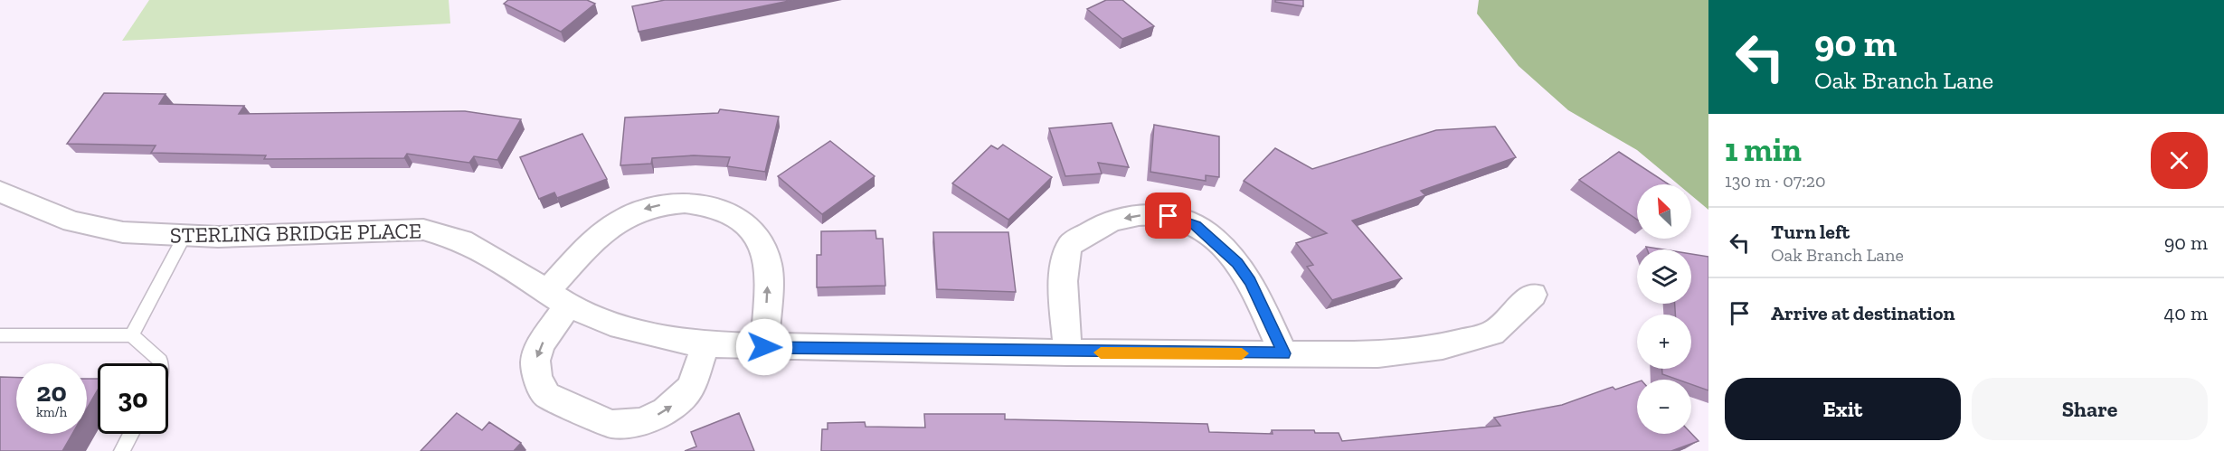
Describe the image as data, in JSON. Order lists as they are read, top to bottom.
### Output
{
  "streets": {
    "street": ["STERLING BRIDGE PLACE"]
  },
  "north": "top left",
  "page": {
    "turn": ["90 m", "Oak Branch Lane"],
    "heading": ["1 min", "130 m · 07:20"],
    "map_buttons": ["+", "−"],
    "list": [
      {
        "name": "Turn left",
        "note": "Oak Branch Lane",
        "value": "90 m"
      },
      {
        "name": "Arrive at destination",
        "value": "40 m"
      }
    ],
    "speed": "20 km/h",
    "limit": "30",
    "buttons": ["Exit", "Share"]
  }
}
